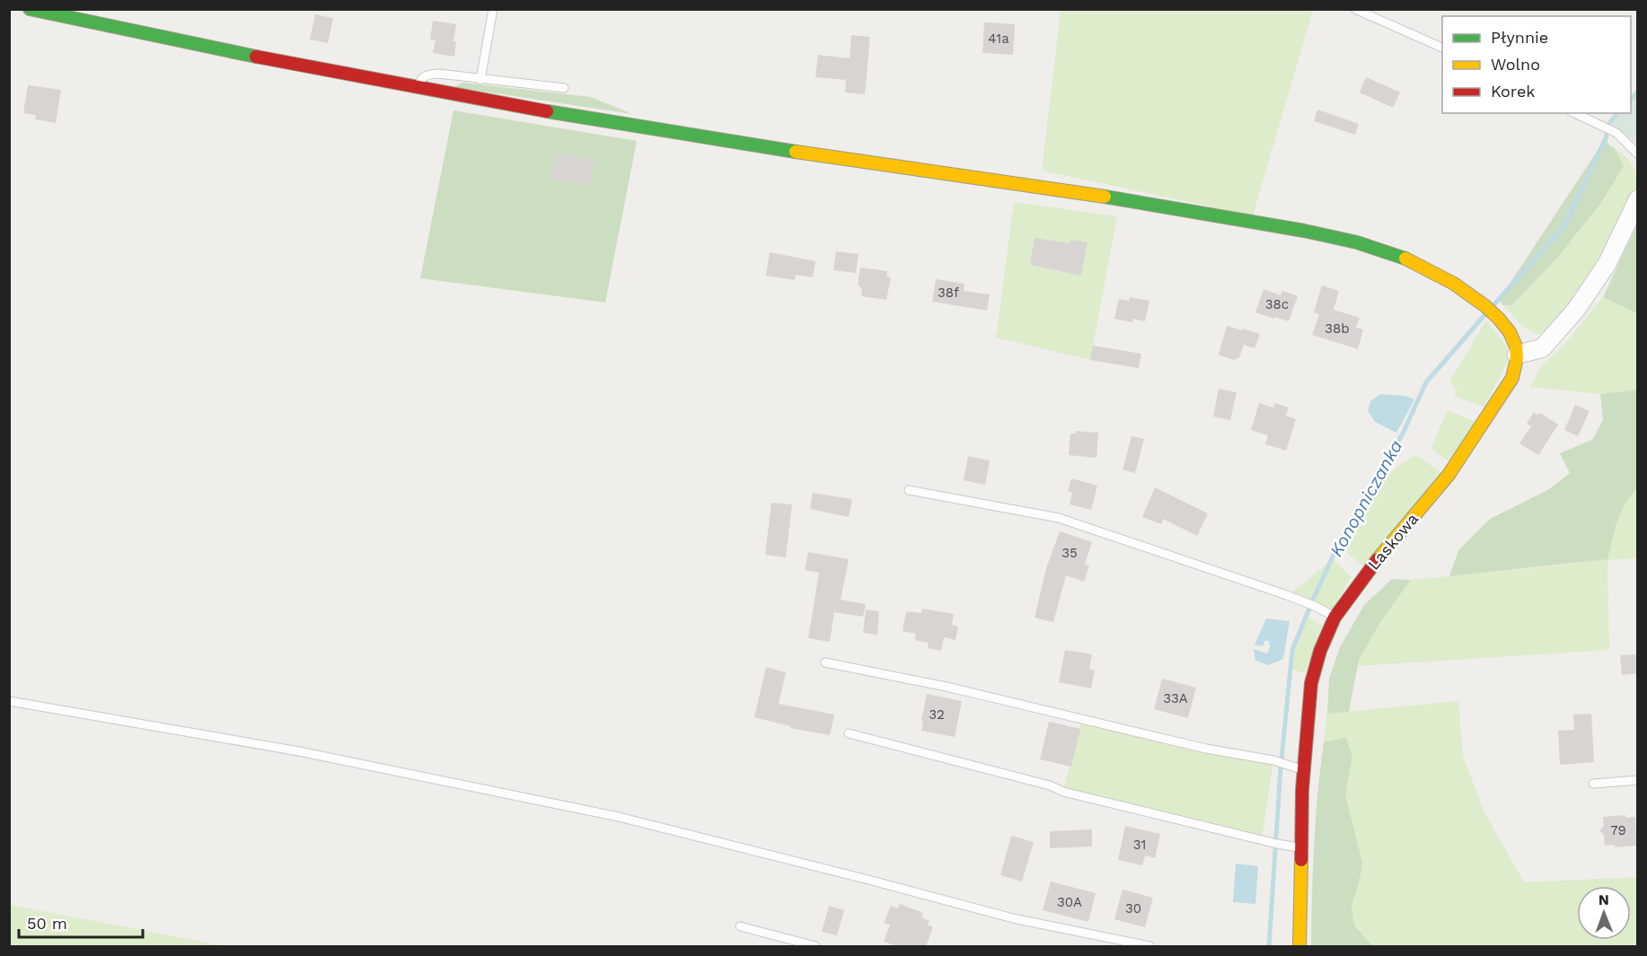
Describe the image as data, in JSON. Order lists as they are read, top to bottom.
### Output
{
  "streets": {
    "street": ["Laskowa"]
  },
  "water": ["Konopniczanka"],
  "house_numbers": [
    "41a",
    "38f",
    "38c",
    "38b",
    "35",
    "33A",
    "32",
    "79",
    "31",
    "30A",
    "30"
  ],
  "legend": ["Płynnie", "Wolno", "Korek"],
  "scale_bar": "50 m",
  "north": "top"
}
